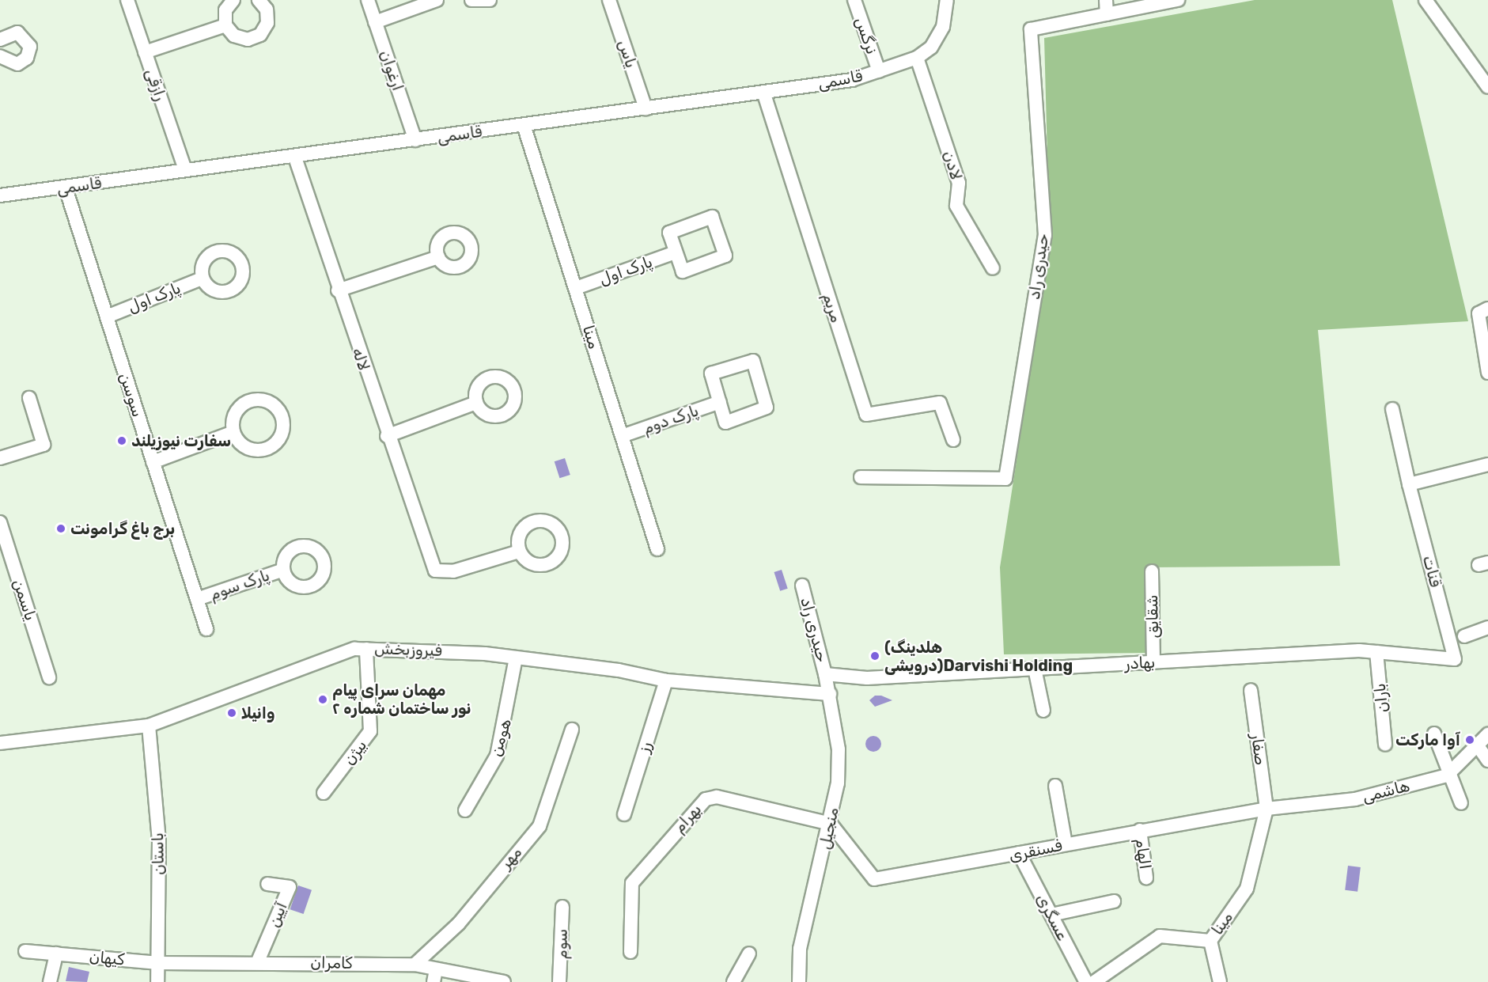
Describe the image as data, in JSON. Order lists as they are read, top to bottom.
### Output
{
  "streets": {
    "street": [
      "نرگس",
      "یاس",
      "ارغوان",
      "قاسمی",
      "رازقی",
      "لادن",
      "حیدری راد",
      "پارک اول",
      "مریم",
      "مینا",
      "لاله",
      "سوسن",
      "پارک دوم",
      "قنات",
      "پارک سوم",
      "یاسمن",
      "شقایق",
      "فیروزبخش",
      "بهادر",
      "باران",
      "هومن",
      "رز",
      "صفار",
      "بیژن",
      "هاشمی",
      "بهرام",
      "منجیل",
      "فسنقری",
      "باستان",
      "الهام",
      "مهر",
      "آیین",
      "عسگری",
      "سوم",
      "کیهان",
      "کامران"
    ]
  },
  "crossings": [
    ["نرگس", "قاسمی"],
    ["یاس", "قاسمی"],
    ["ارغوان", "قاسمی"],
    ["قاسمی", "رازقی"],
    ["قاسمی", "لادن"],
    ["قاسمی", "مریم"],
    ["قاسمی", "مینا"],
    ["قاسمی", "لاله"],
    ["قاسمی", "سوسن"],
    ["حیدری راد", "بهادر"],
    ["حیدری راد", "منجیل"],
    ["پارک اول", "مینا"],
    ["پارک اول", "سوسن"],
    ["مینا", "پارک دوم"],
    ["مینا", "صفار"],
    ["مینا", "هاشمی"],
    ["مینا", "فسنقری"],
    ["سوسن", "پارک سوم"],
    ["قنات", "بهادر"],
    ["شقایق", "بهادر"],
    ["فیروزبخش", "هومن"],
    ["فیروزبخش", "رز"],
    ["فیروزبخش", "بیژن"],
    ["فیروزبخش", "منجیل"],
    ["فیروزبخش", "باستان"],
    ["بهادر", "باران"],
    ["بهادر", "منجیل"],
    ["صفار", "هاشمی"],
    ["صفار", "فسنقری"],
    ["هاشمی", "فسنقری"],
    ["بهرام", "منجیل"],
    ["بهرام", "فسنقری"],
    ["منجیل", "فسنقری"],
    ["فسنقری", "الهام"],
    ["فسنقری", "عسگری"],
    ["باستان", "کیهان"],
    ["باستان", "کامران"],
    ["مهر", "کامران"],
    ["آیین", "کامران"],
    ["کیهان", "کامران"]
  ],
  "places": [
    "سفارت نیوزیلند",
    "برج باغ گرامونت",
    "(هلدینگ درویشی)Darvishi Holding",
    "مهمان سرای پیام نور ساختمان شماره ۲",
    "وانیلا",
    "آوا مارکت"
  ]
}
